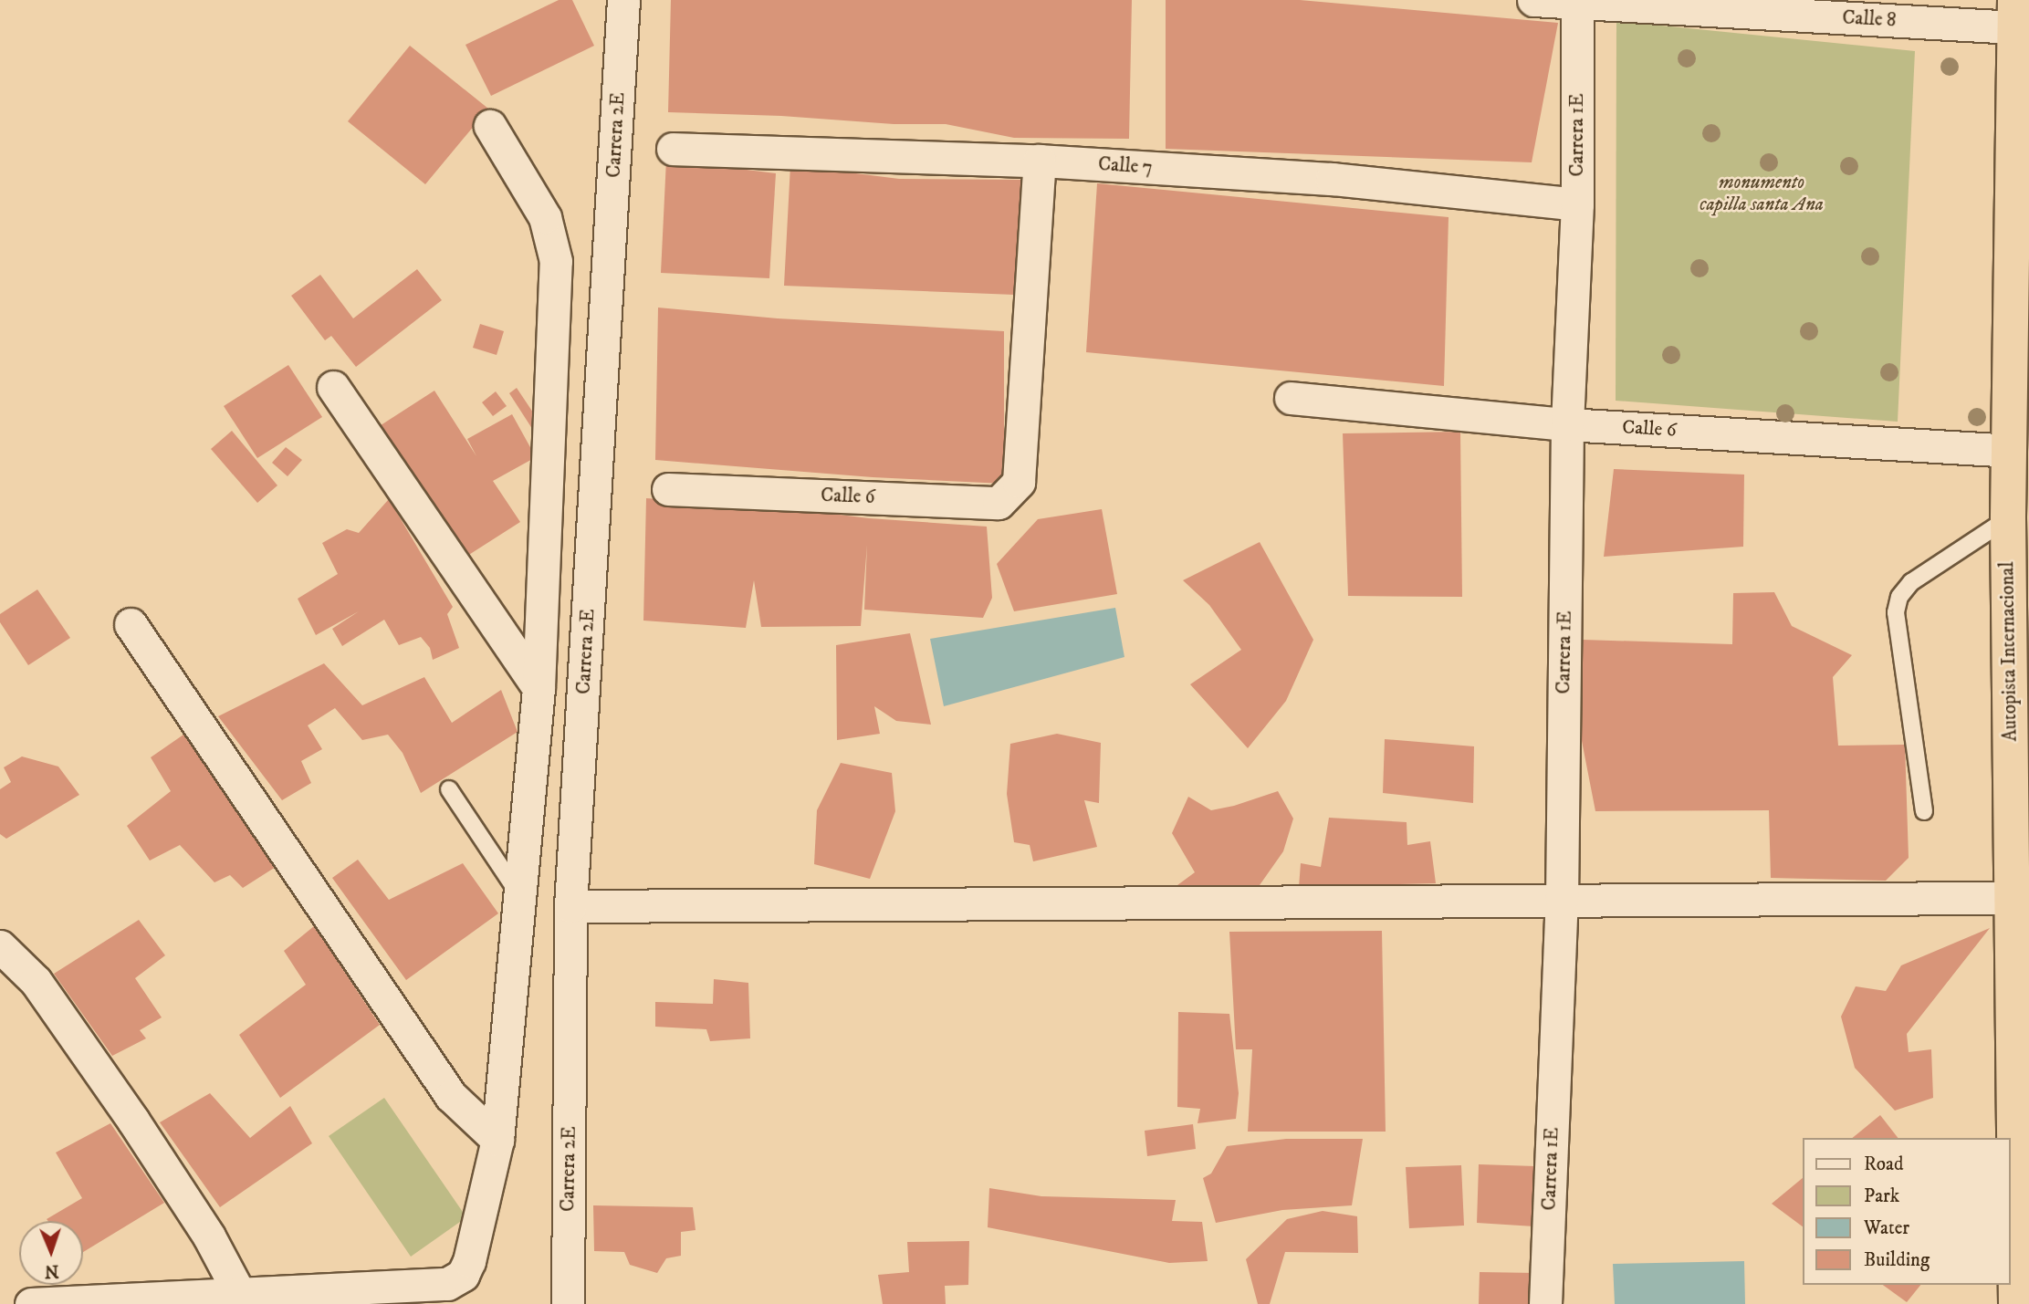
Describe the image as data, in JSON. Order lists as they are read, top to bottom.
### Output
{
  "streets": {
    "highway": ["Autopista Internacional"],
    "street": [
      "Calle 8",
      "Carrera 2E",
      "Carrera 1E",
      "Calle 7",
      "Calle 6"
    ]
  },
  "crossings": [
    ["Calle 8", "Carrera 1E"],
    ["Calle 8", "Autopista Internacional"],
    ["Carrera 1E", "Calle 7"],
    ["Carrera 1E", "Calle 6"],
    ["Calle 7", "Calle 6"],
    ["Calle 6", "Autopista Internacional"]
  ],
  "parks": ["monumento capilla santa Ana"],
  "legend": [
    "Road",
    "Park",
    "Water",
    "Building"
  ],
  "north": "bottom"
}
